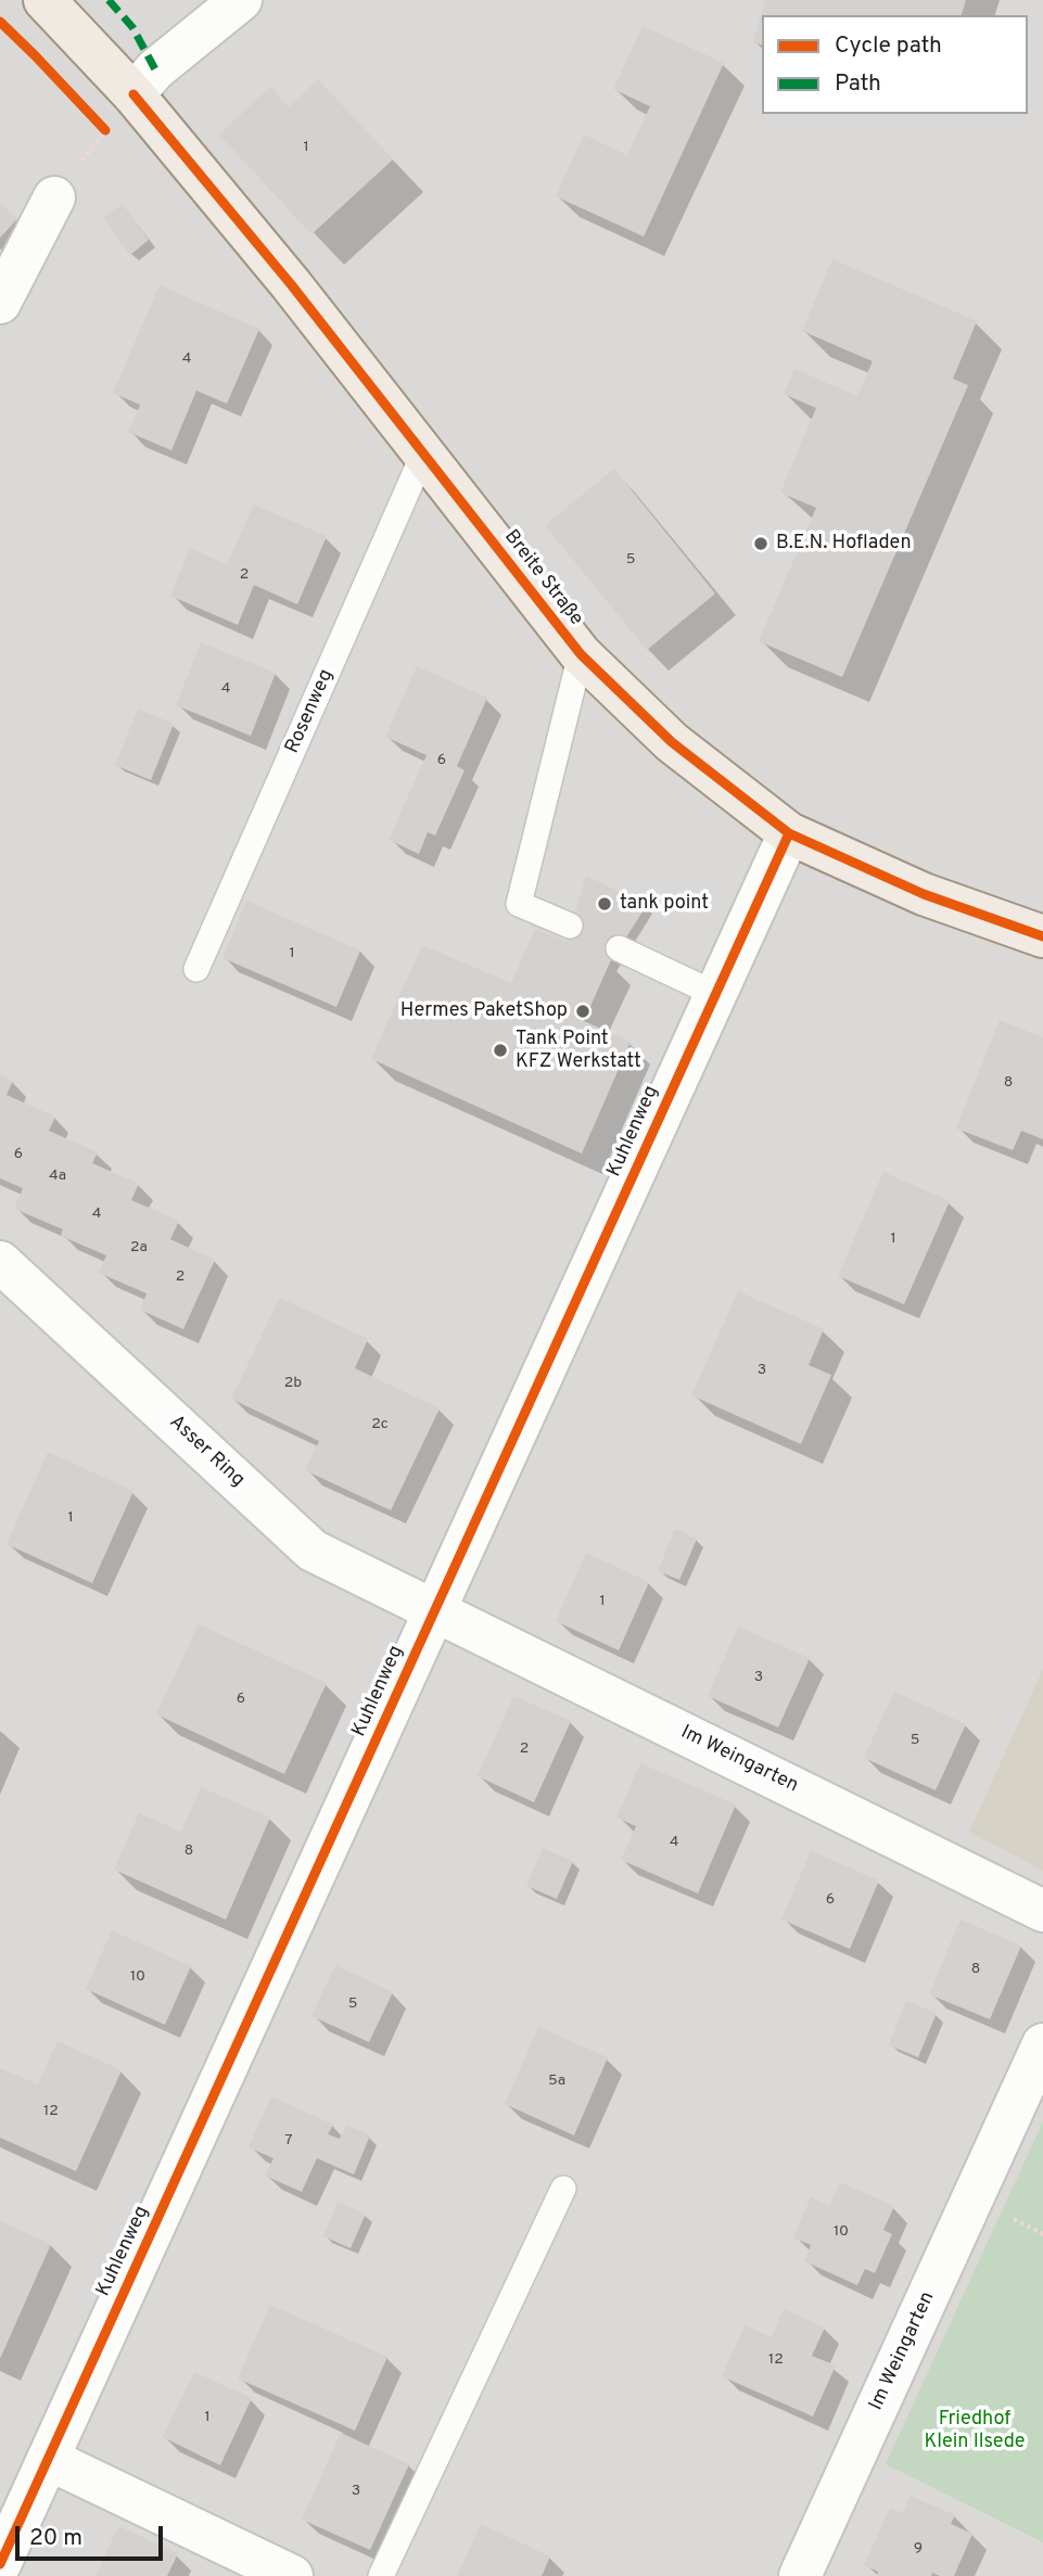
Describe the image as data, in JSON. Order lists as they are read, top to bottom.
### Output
{
  "streets": {
    "main road": ["Breite Straße"],
    "street": ["Kuhlenweg", "Asser Ring", "Im Weingarten"],
    "lane": ["Rosenweg"]
  },
  "crossings": [
    ["Breite Straße", "Rosenweg"],
    ["Breite Straße", "Kuhlenweg"],
    ["Kuhlenweg", "Asser Ring"],
    ["Kuhlenweg", "Im Weingarten"],
    ["Asser Ring", "Im Weingarten"]
  ],
  "parks": ["Friedhof Klein Ilsede"],
  "places": [
    "B.E.N. Hofladen",
    "tank point",
    "Hermes PaketShop",
    "Tank Point KFZ Werkstatt"
  ],
  "house_numbers": [
    "1",
    "4",
    "5",
    "2",
    "4",
    "6",
    "1",
    "8",
    "6",
    "4a",
    "4",
    "1",
    "2a",
    "2",
    "3",
    "2b",
    "2c",
    "1",
    "1",
    "3",
    "6",
    "5",
    "2",
    "4",
    "8",
    "6",
    "8",
    "10",
    "5",
    "5a",
    "12",
    "7",
    "10",
    "12",
    "1",
    "3",
    "9"
  ],
  "legend": ["Cycle path", "Path"],
  "scale_bar": "20 m"
}
